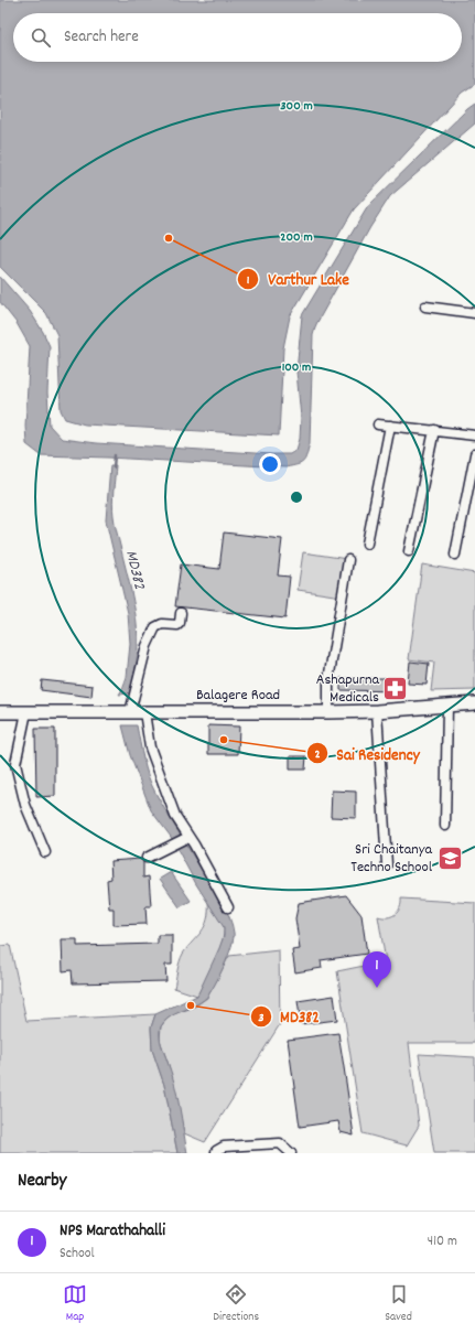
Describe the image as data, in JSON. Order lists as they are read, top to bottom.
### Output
{
  "streets": {
    "street": ["Balagere Road"]
  },
  "water": ["MD382"],
  "places": {
    "other": ["Varthur Lake", "Sai Residency", "MD382"],
    "pharmacy": ["Ashapurna Medicals"],
    "school or university": ["Sri Chaitanya Techno School"]
  },
  "page": {
    "search": "Search here",
    "pins": "1",
    "heading": "Nearby",
    "list": [
      {
        "mark": "1",
        "name": "NPS Marathahalli",
        "note": "School",
        "value": "410 m"
      }
    ],
    "nav": ["Map", "Directions", "Saved"]
  },
  "rings": ["300 m", "200 m", "100 m"]
}
